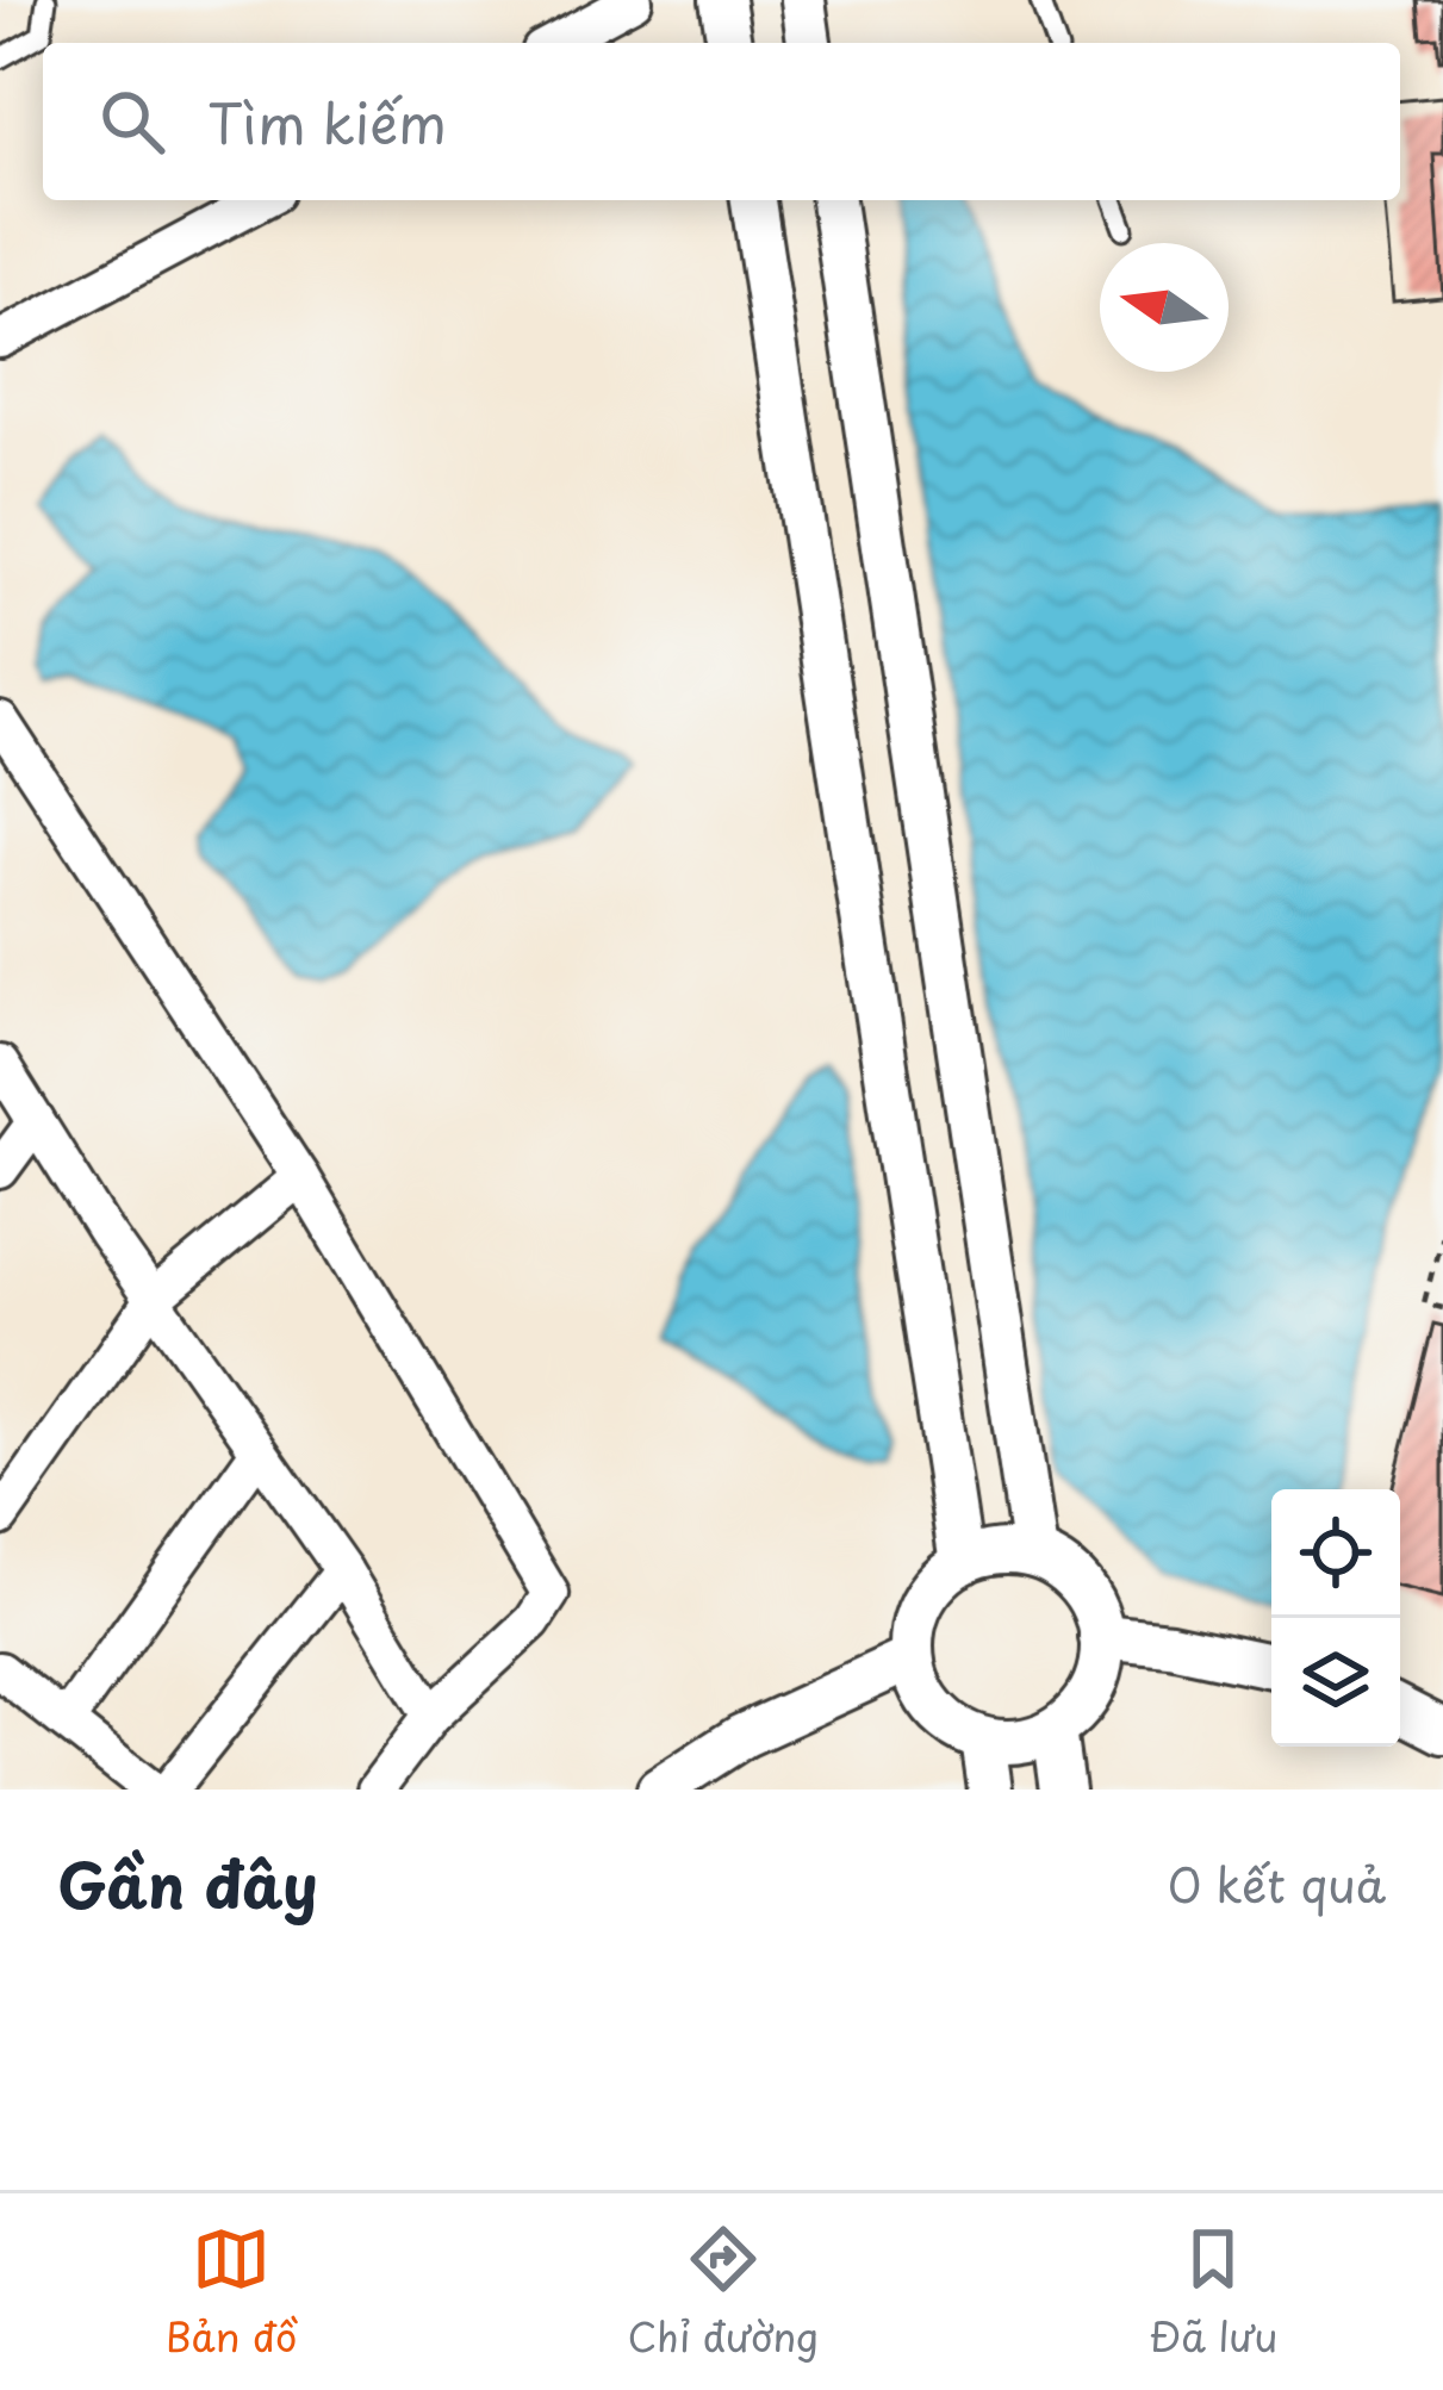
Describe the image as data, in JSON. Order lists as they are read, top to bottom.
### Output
{
  "north": "left",
  "page": {
    "search": "Tìm kiếm",
    "heading": ["Gần đây", "0 kết quả"],
    "nav": ["Bản đồ", "Chỉ đường", "Đã lưu"]
  }
}
